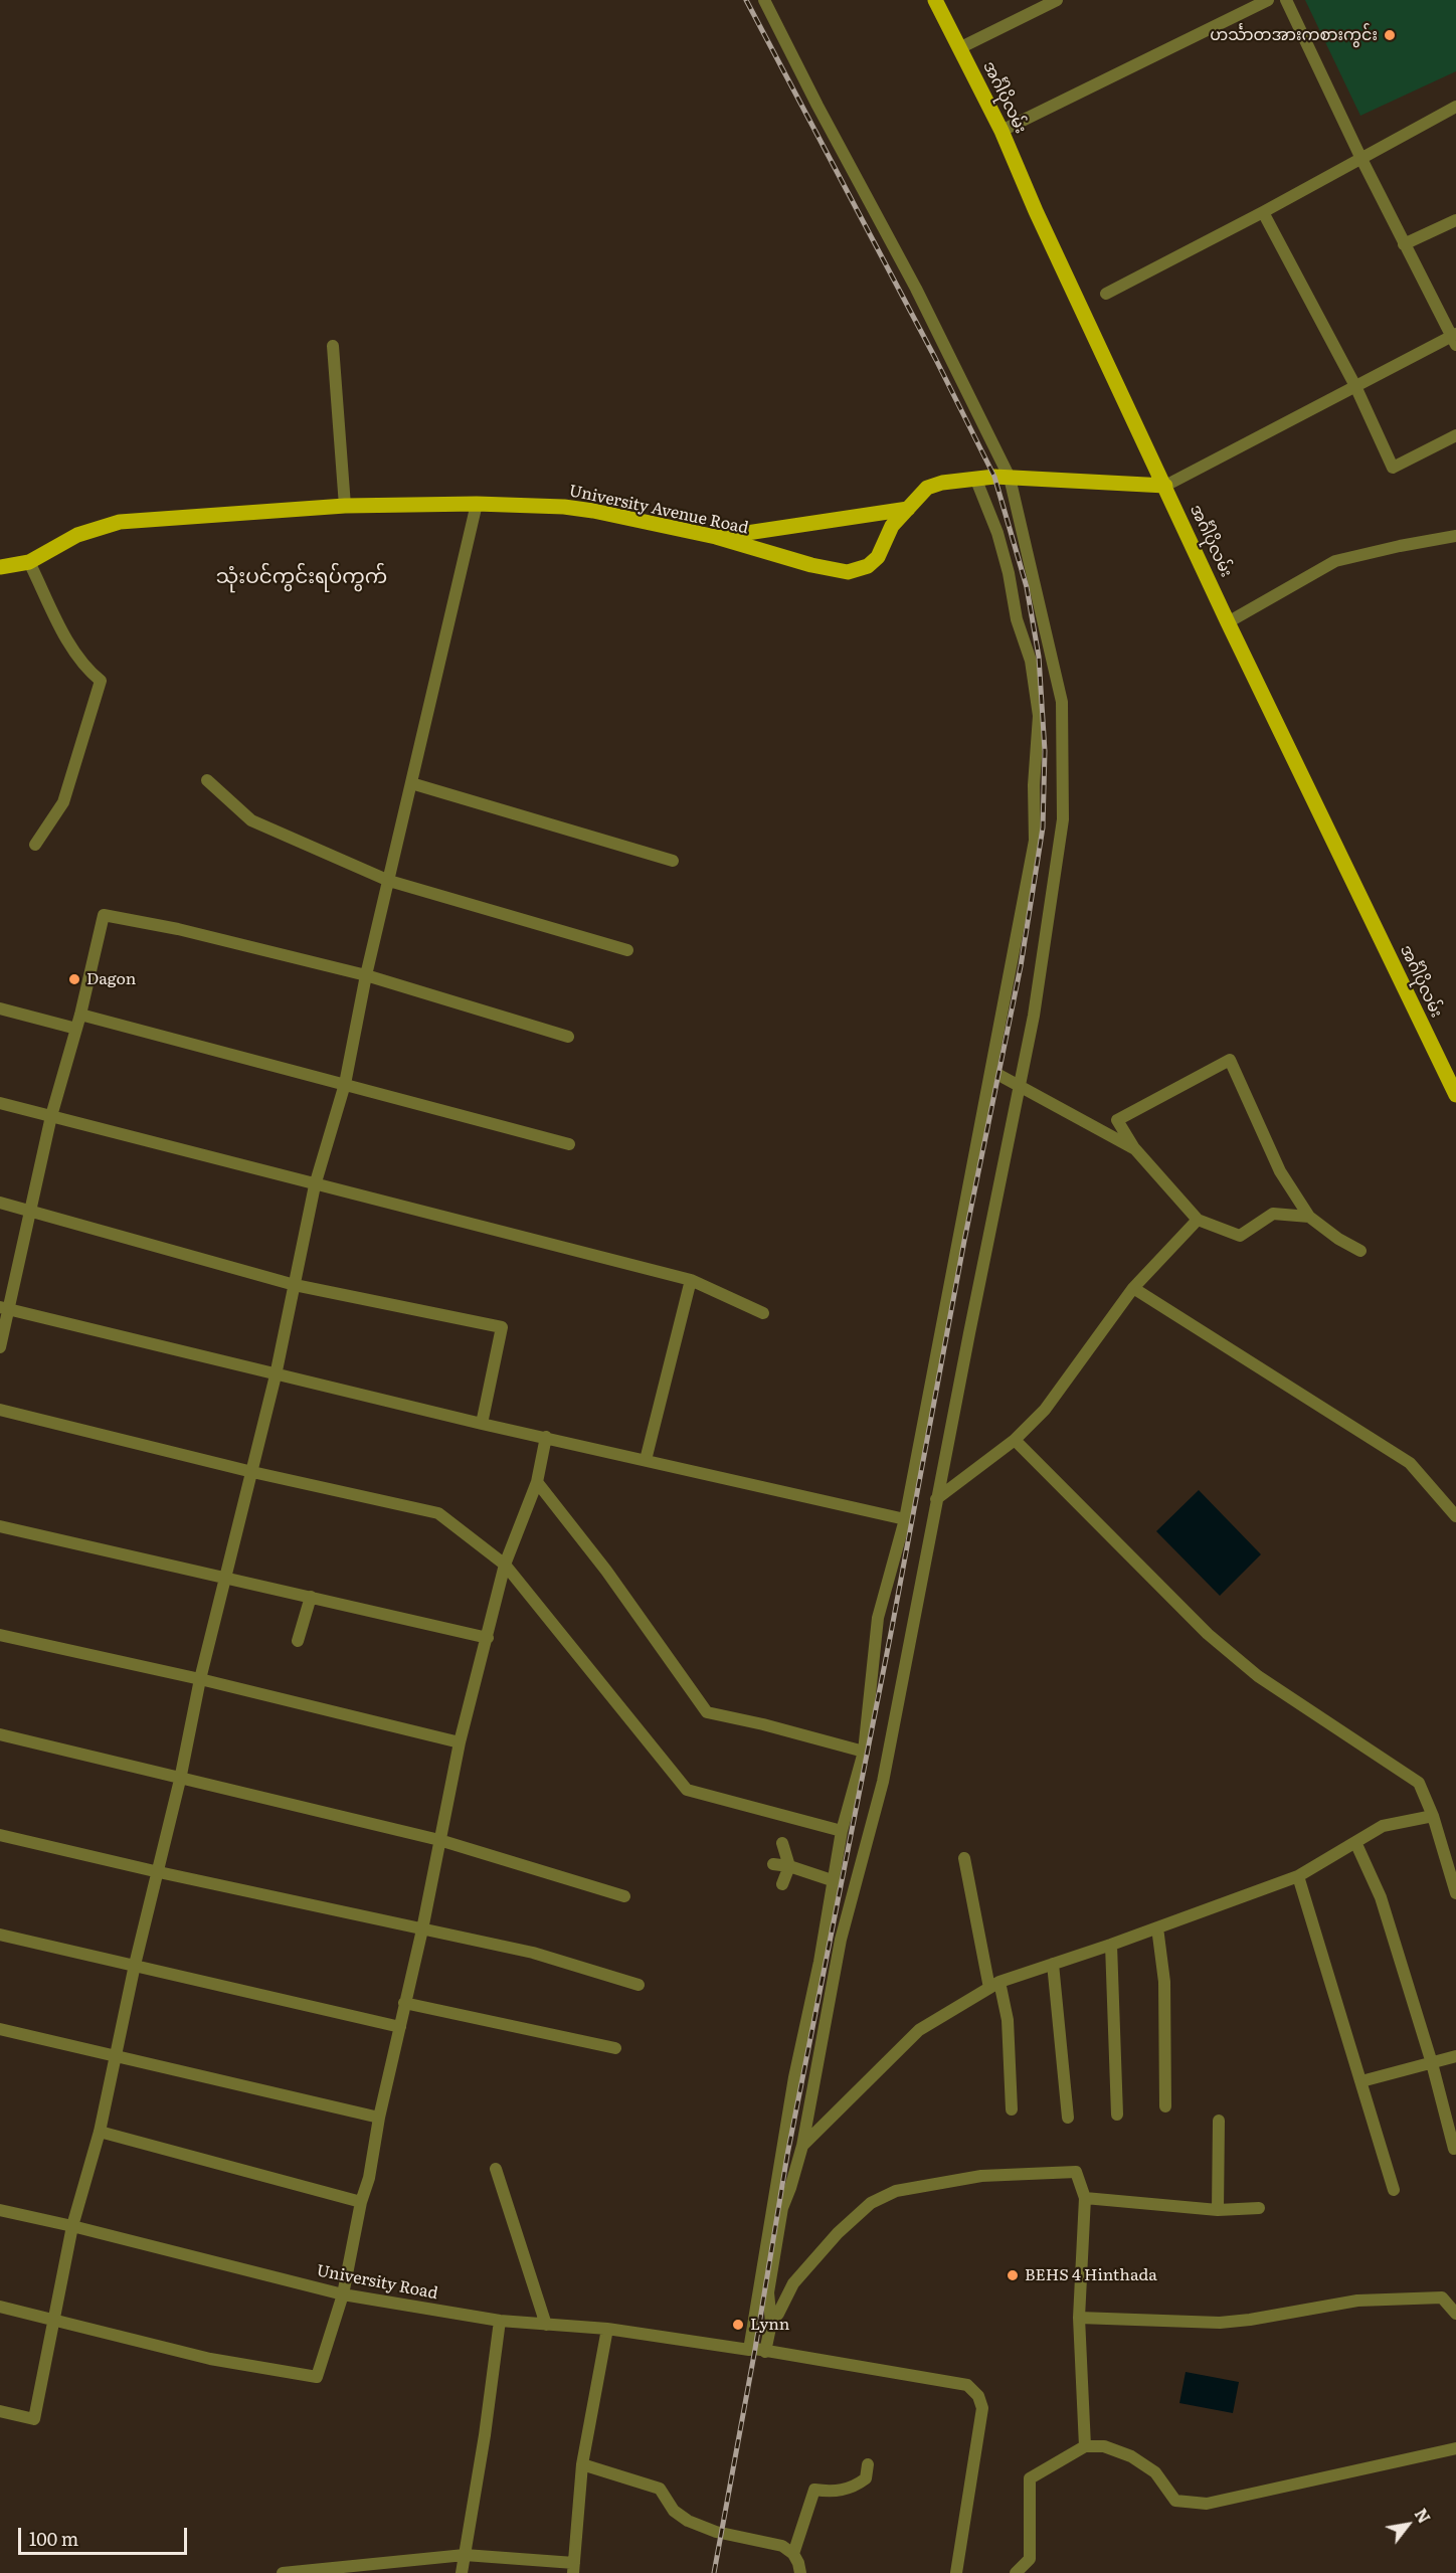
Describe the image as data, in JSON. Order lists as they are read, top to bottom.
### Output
{
  "streets": {
    "main road": ["အင်္ဂါပိုလမ်း", "University Avenue Road"],
    "street": ["University Road"]
  },
  "crossings": [
    ["အင်္ဂါပိုလမ်း", "University Avenue Road"]
  ],
  "districts": ["သုံးပင်ကွင်းရပ်ကွက်"],
  "places": [
    "ဟင်္သာတအားကစားကွင်း",
    "Dagon",
    "BEHS 4 Hinthada",
    "Lynn"
  ],
  "scale_bar": "100 m",
  "north": "top right"
}
